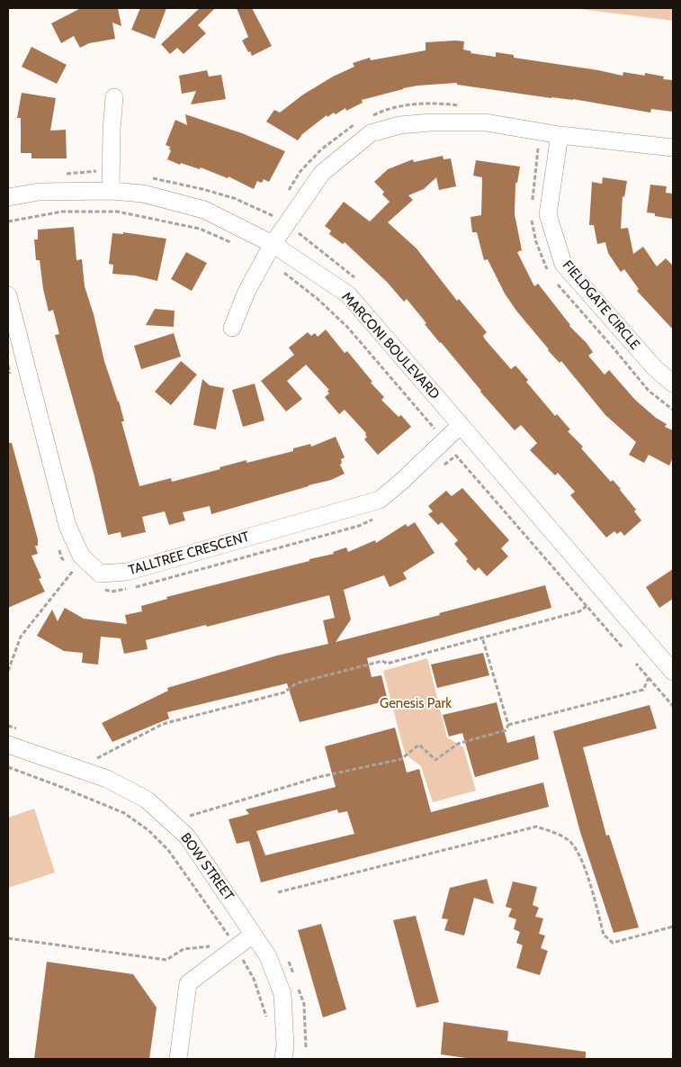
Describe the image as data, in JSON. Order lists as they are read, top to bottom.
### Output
{
  "streets": {
    "street": [
      "FIELDGATE CIRCLE",
      "MARCONI BOULEVARD",
      "TALLTREE CRESCENT",
      "BOW STREET"
    ]
  },
  "crossings": [
    ["MARCONI BOULEVARD", "TALLTREE CRESCENT"]
  ],
  "parks": ["Genesis Park"]
}
